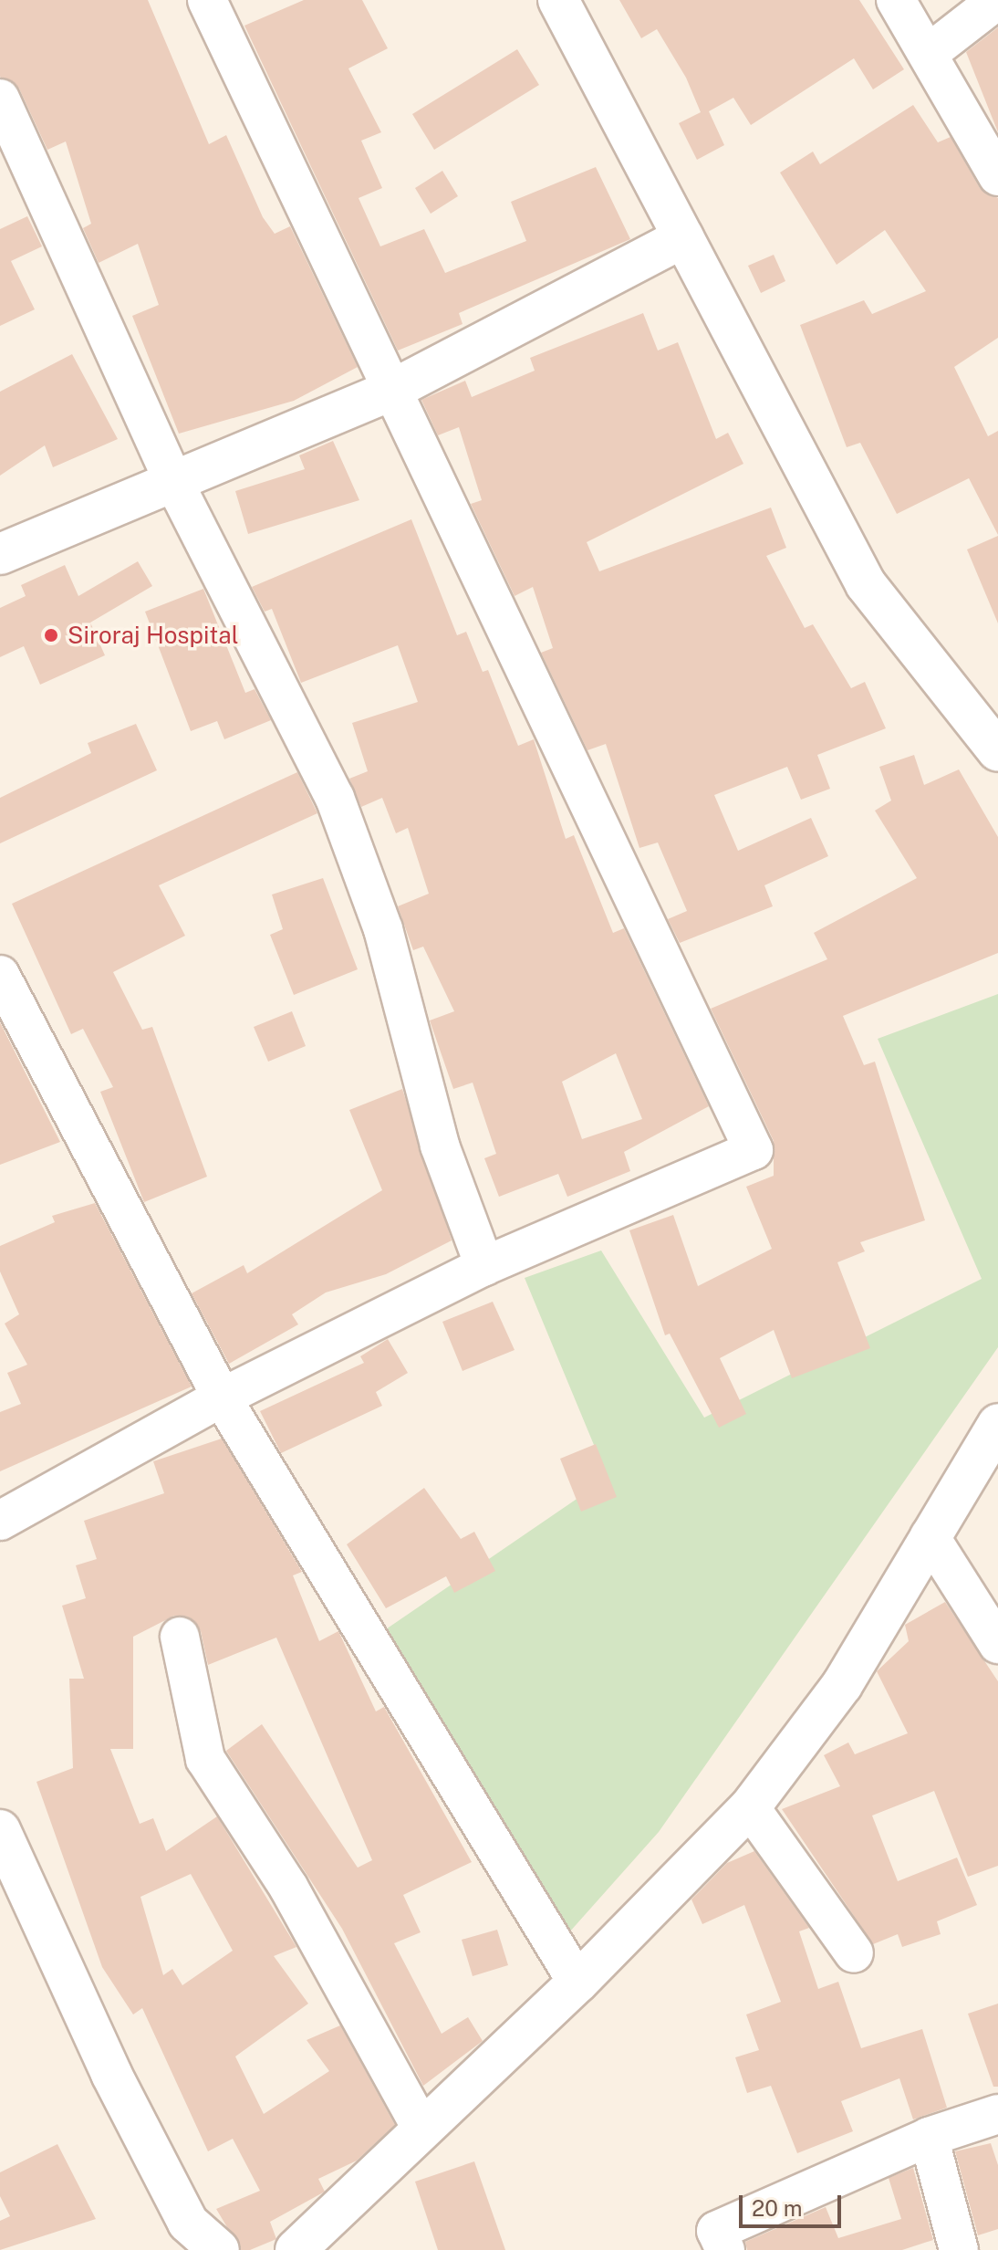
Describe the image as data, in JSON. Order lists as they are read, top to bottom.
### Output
{
  "places": ["Siroraj Hospital"],
  "scale_bar": "20 m"
}
